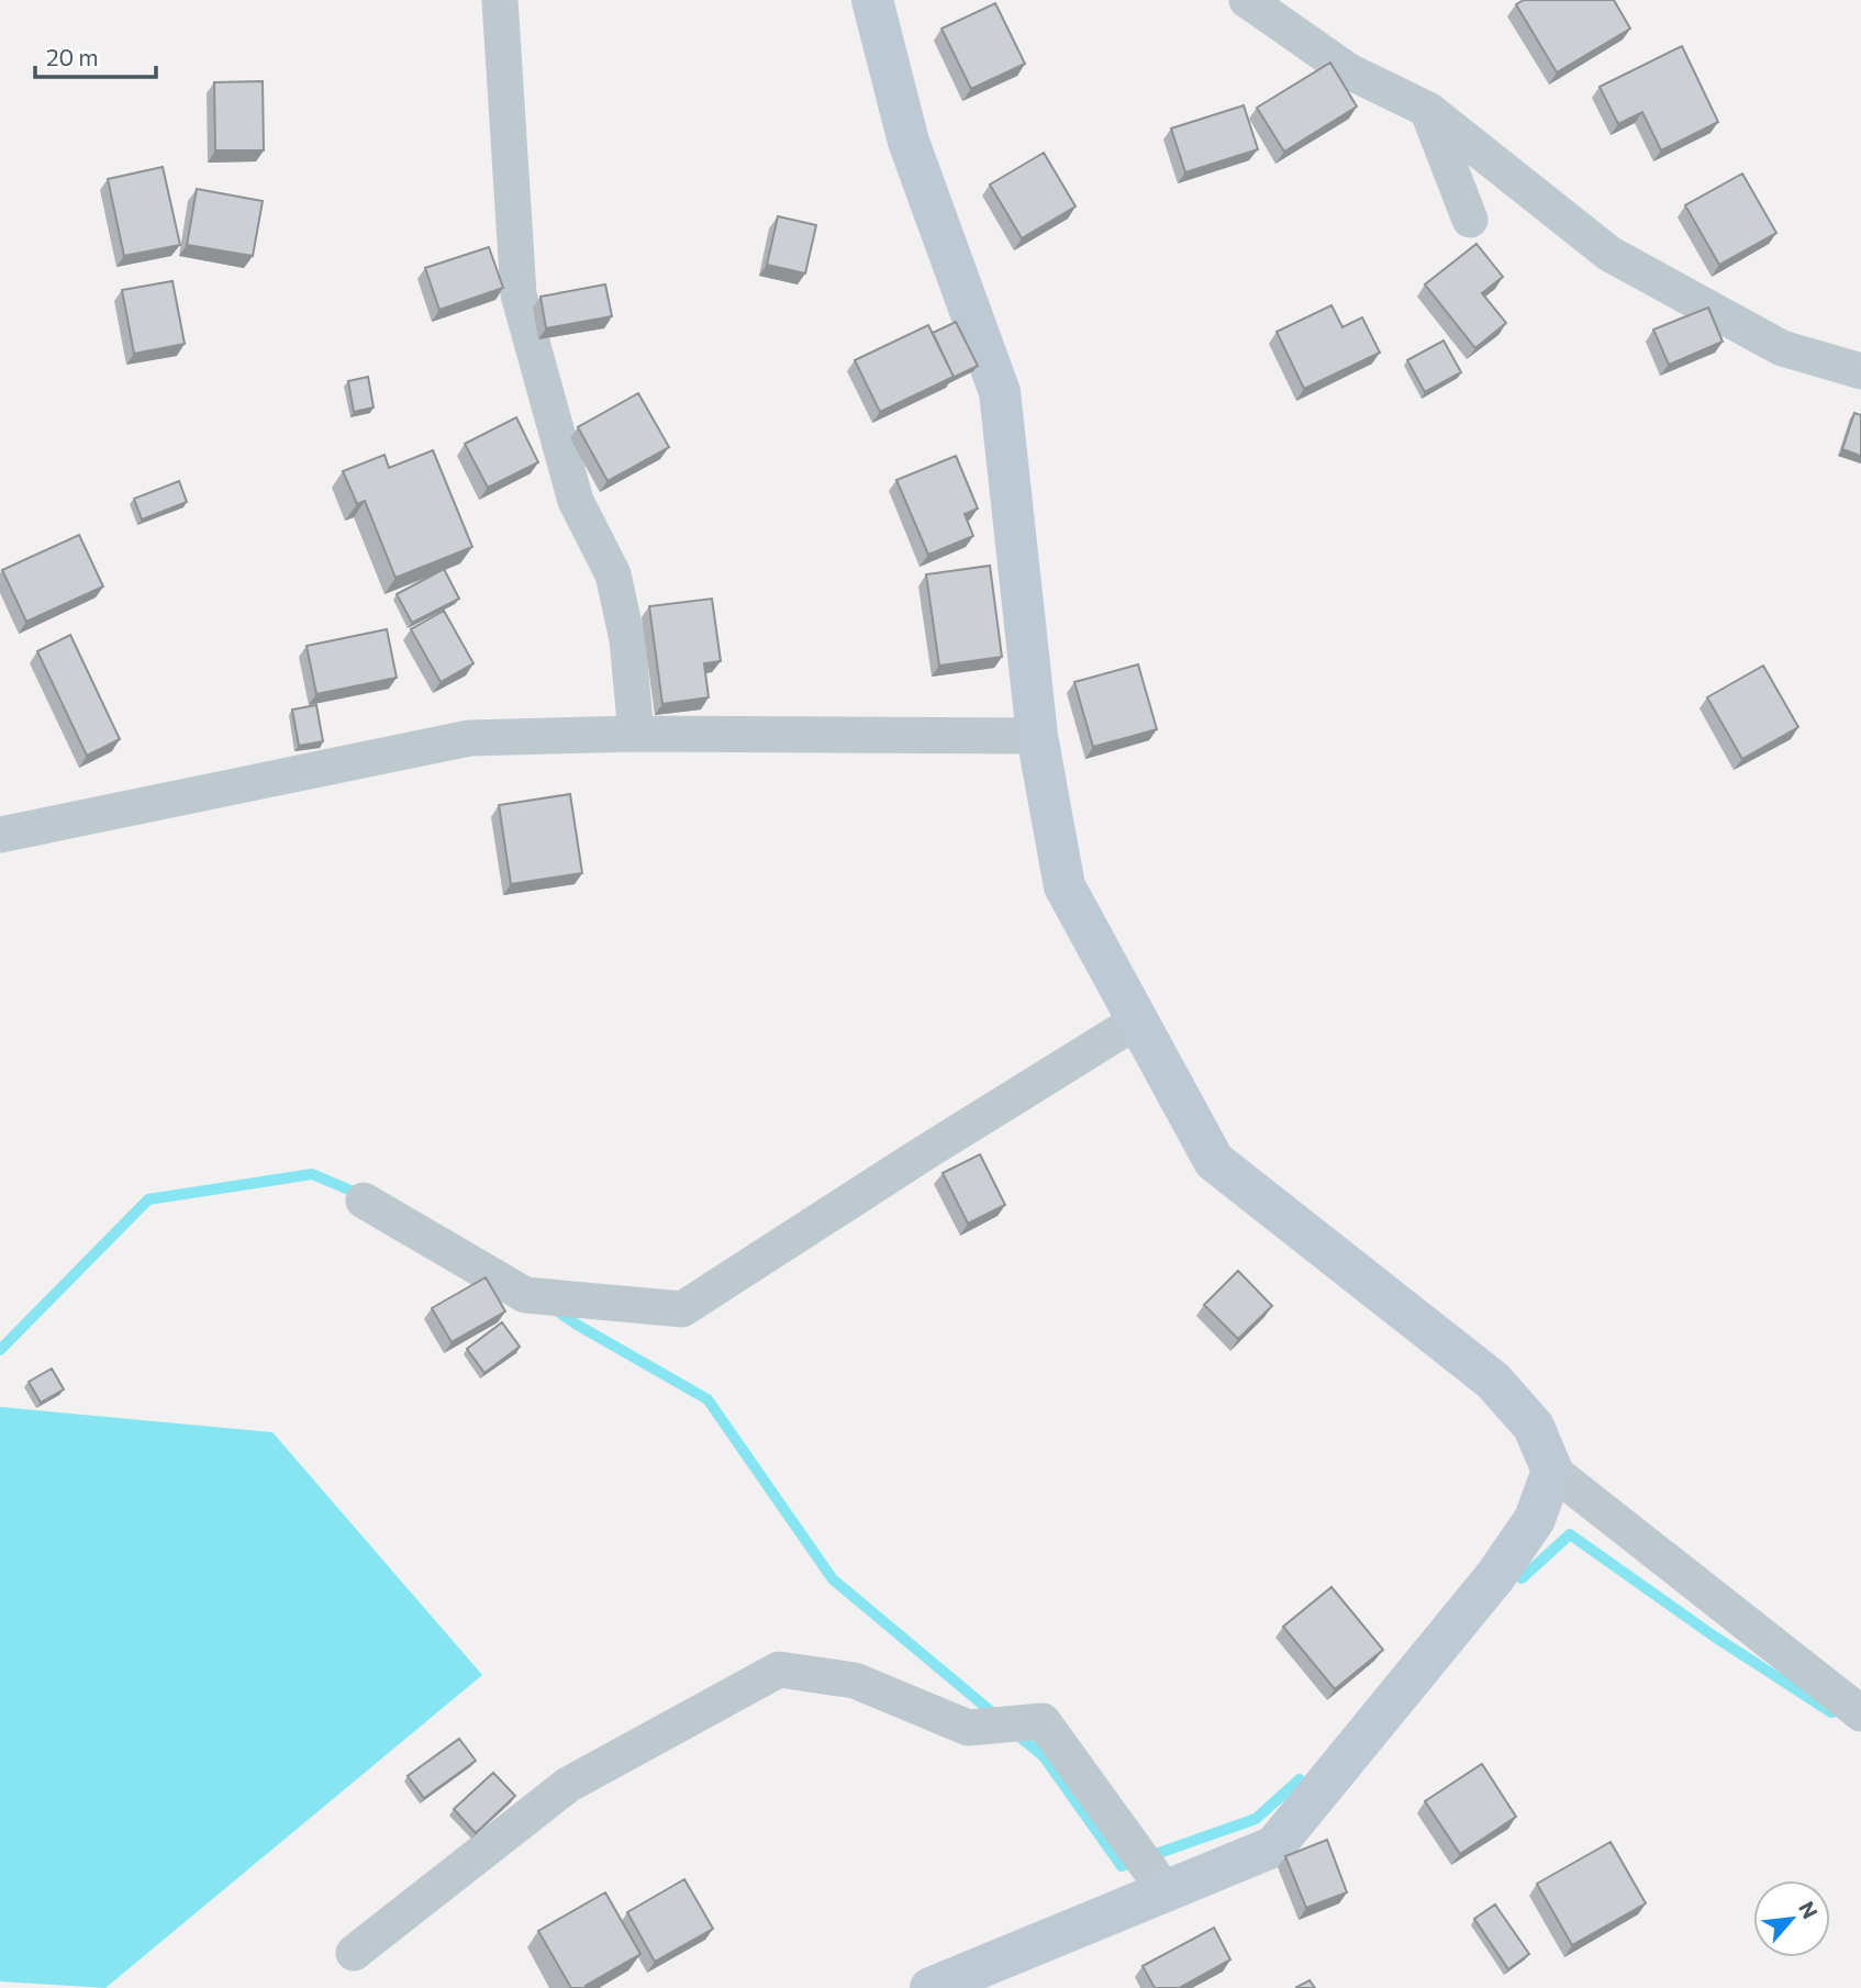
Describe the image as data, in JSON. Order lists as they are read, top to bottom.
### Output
{
  "scale_bar": "20 m",
  "north": "top right"
}
